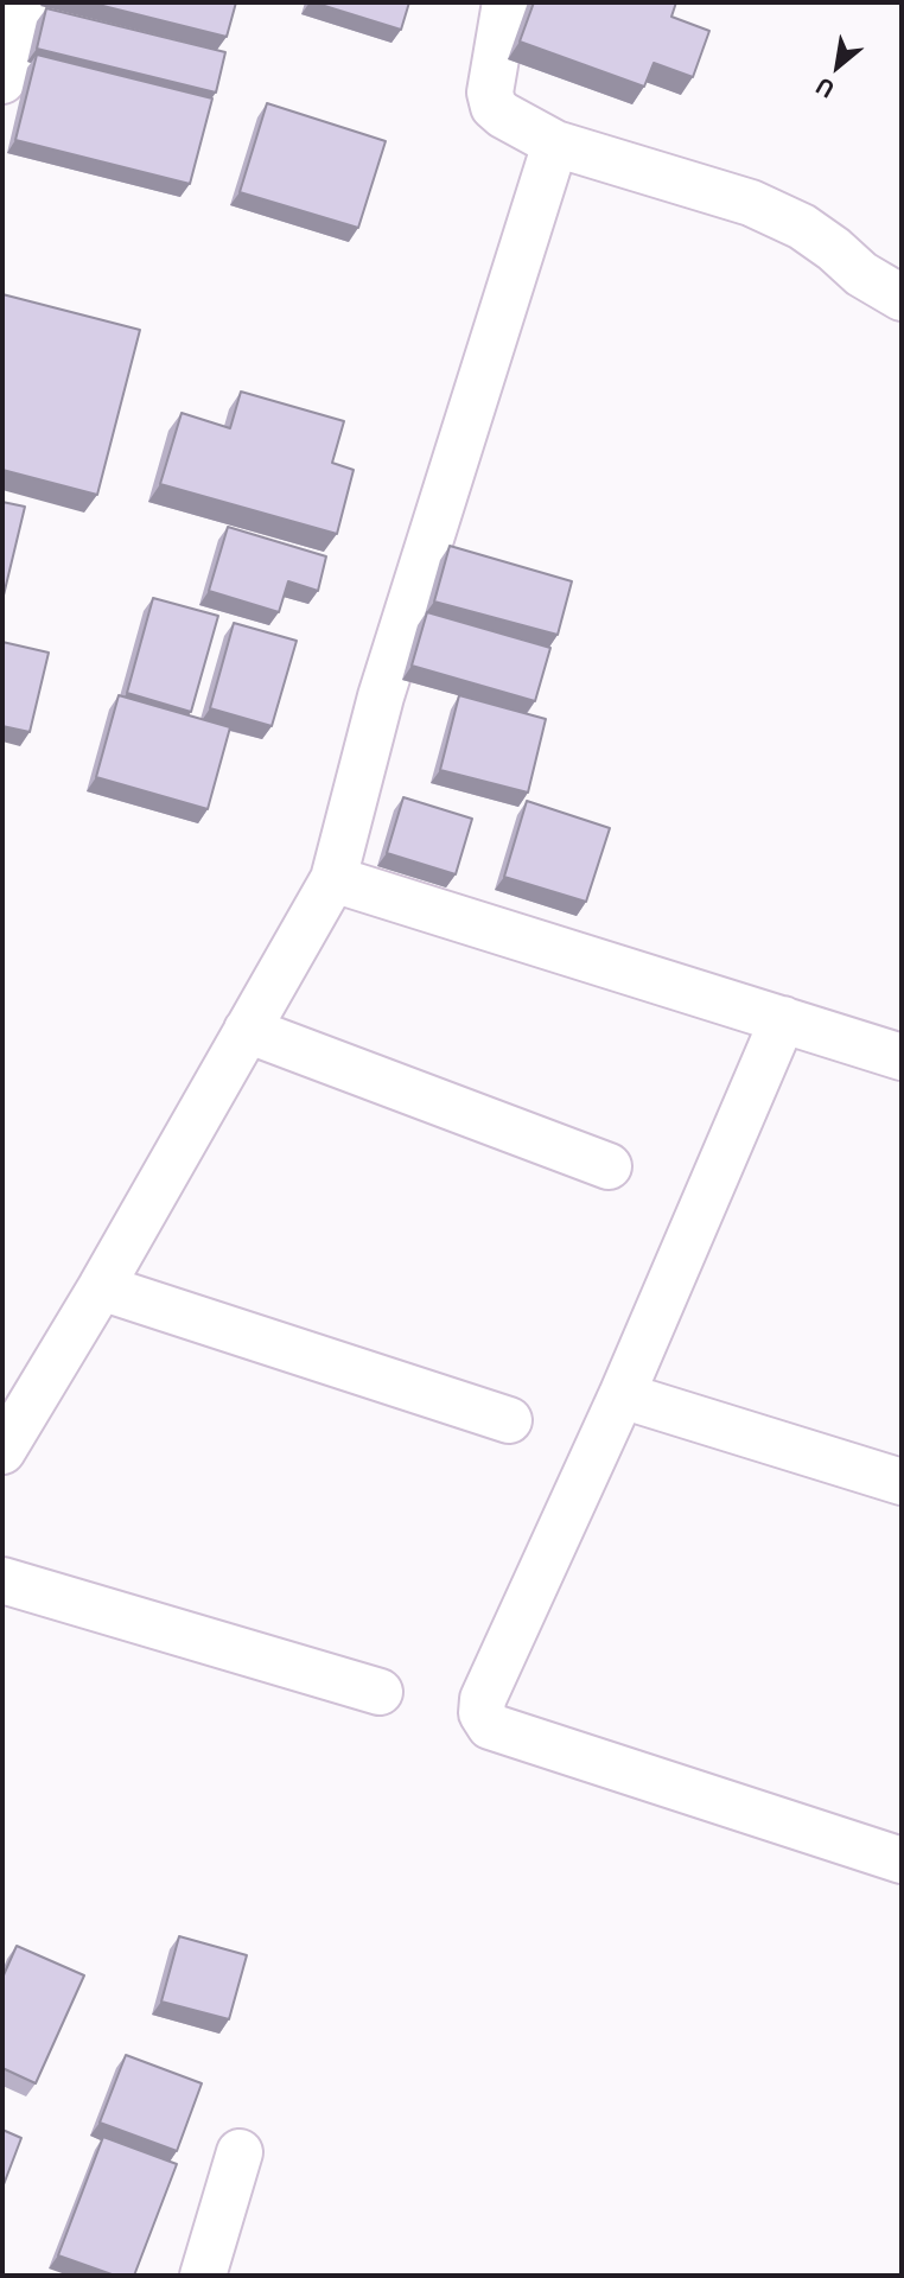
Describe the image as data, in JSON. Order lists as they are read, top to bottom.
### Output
{
  "north": "bottom left"
}
